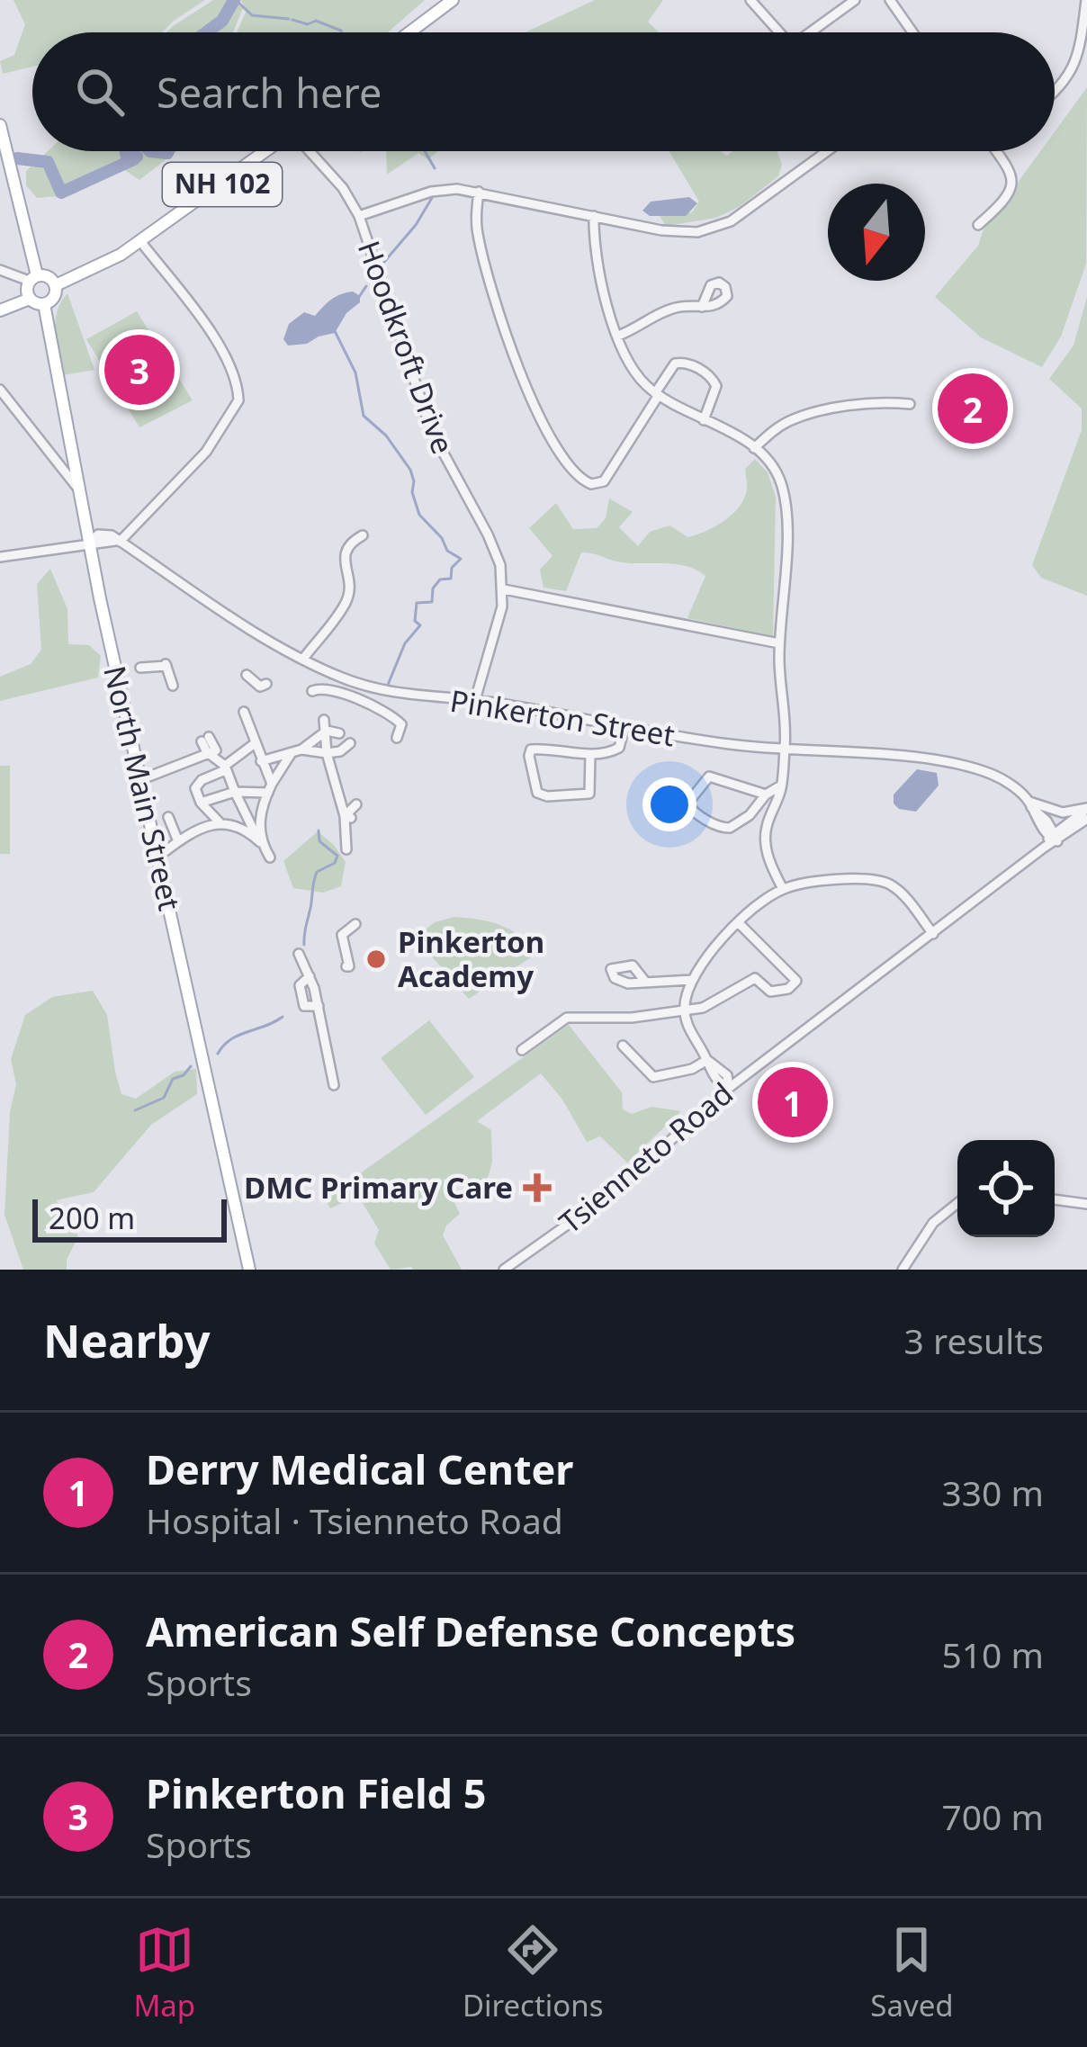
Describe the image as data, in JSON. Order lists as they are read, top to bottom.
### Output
{
  "streets": {
    "main road": ["NH 102", "North Main Street"],
    "street": ["Hoodkroft Drive", "Pinkerton Street", "Tsienneto Road"]
  },
  "crossings": [
    ["NH 102", "North Main Street"],
    ["Hoodkroft Drive", "Pinkerton Street"],
    ["Pinkerton Street", "Tsienneto Road"]
  ],
  "places": {
    "other": ["Pinkerton Academy"],
    "health": ["DMC Primary Care"]
  },
  "scale_bar": "200 m",
  "north": "bottom",
  "page": {
    "search": "Search here",
    "pins": ["3", "2", "1"],
    "scale": "200 m",
    "heading": ["Nearby", "3 results"],
    "list": [
      {
        "mark": "1",
        "name": "Derry Medical Center",
        "note": "Hospital · Tsienneto Road",
        "value": "330 m"
      },
      {
        "mark": "2",
        "name": "American Self Defense Concepts",
        "note": "Sports",
        "value": "510 m"
      },
      {
        "mark": "3",
        "name": "Pinkerton Field 5",
        "note": "Sports",
        "value": "700 m"
      }
    ],
    "nav": ["Map", "Directions", "Saved"]
  }
}
